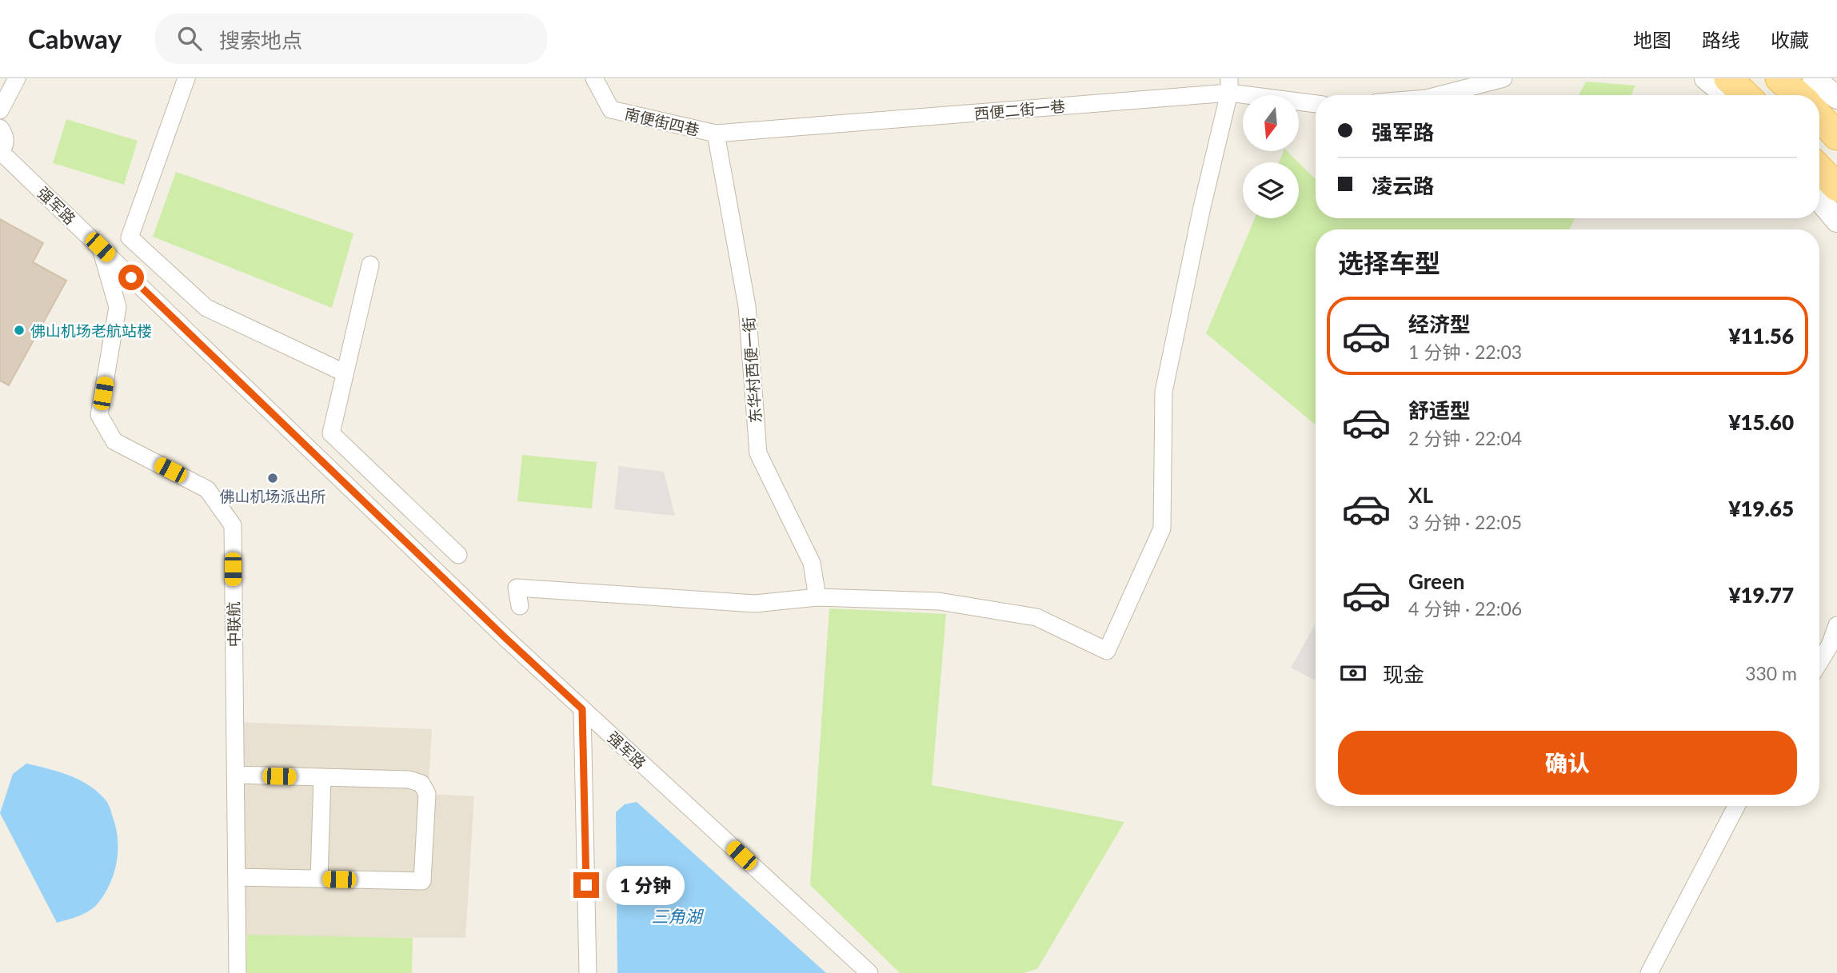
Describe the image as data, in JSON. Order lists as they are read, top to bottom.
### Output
{
  "streets": {
    "street": [
      "西便二街一巷",
      "南便街四巷",
      "强军路",
      "东华村西便一街",
      "中联航"
    ]
  },
  "crossings": [
    ["西便二街一巷", "南便街四巷"],
    ["西便二街一巷", "东华村西便一街"],
    ["南便街四巷", "东华村西便一街"],
    ["强军路", "中联航"]
  ],
  "water": ["三角湖"],
  "places": ["佛山机场老航站楼", "佛山机场派出所"],
  "north": "bottom",
  "page": {
    "header": "Cabway",
    "search": "搜索地点",
    "nav": ["地图", "路线", "收藏"],
    "banner": ["强军路", "凌云路"],
    "heading": "选择车型",
    "list": [
      {
        "name": "经济型",
        "note": "1 分钟 · 22:03",
        "value": "¥11.56"
      },
      {
        "name": "舒适型",
        "note": "2 分钟 · 22:04",
        "value": "¥15.60"
      },
      {
        "name": "XL",
        "note": "3 分钟 · 22:05",
        "value": "¥19.65"
      },
      {
        "name": "Green",
        "note": "4 分钟 · 22:06",
        "value": "¥19.77"
      }
    ],
    "pay": ["现金", "330 m"],
    "buttons": "确认",
    "bubble": "1 分钟"
  }
}
